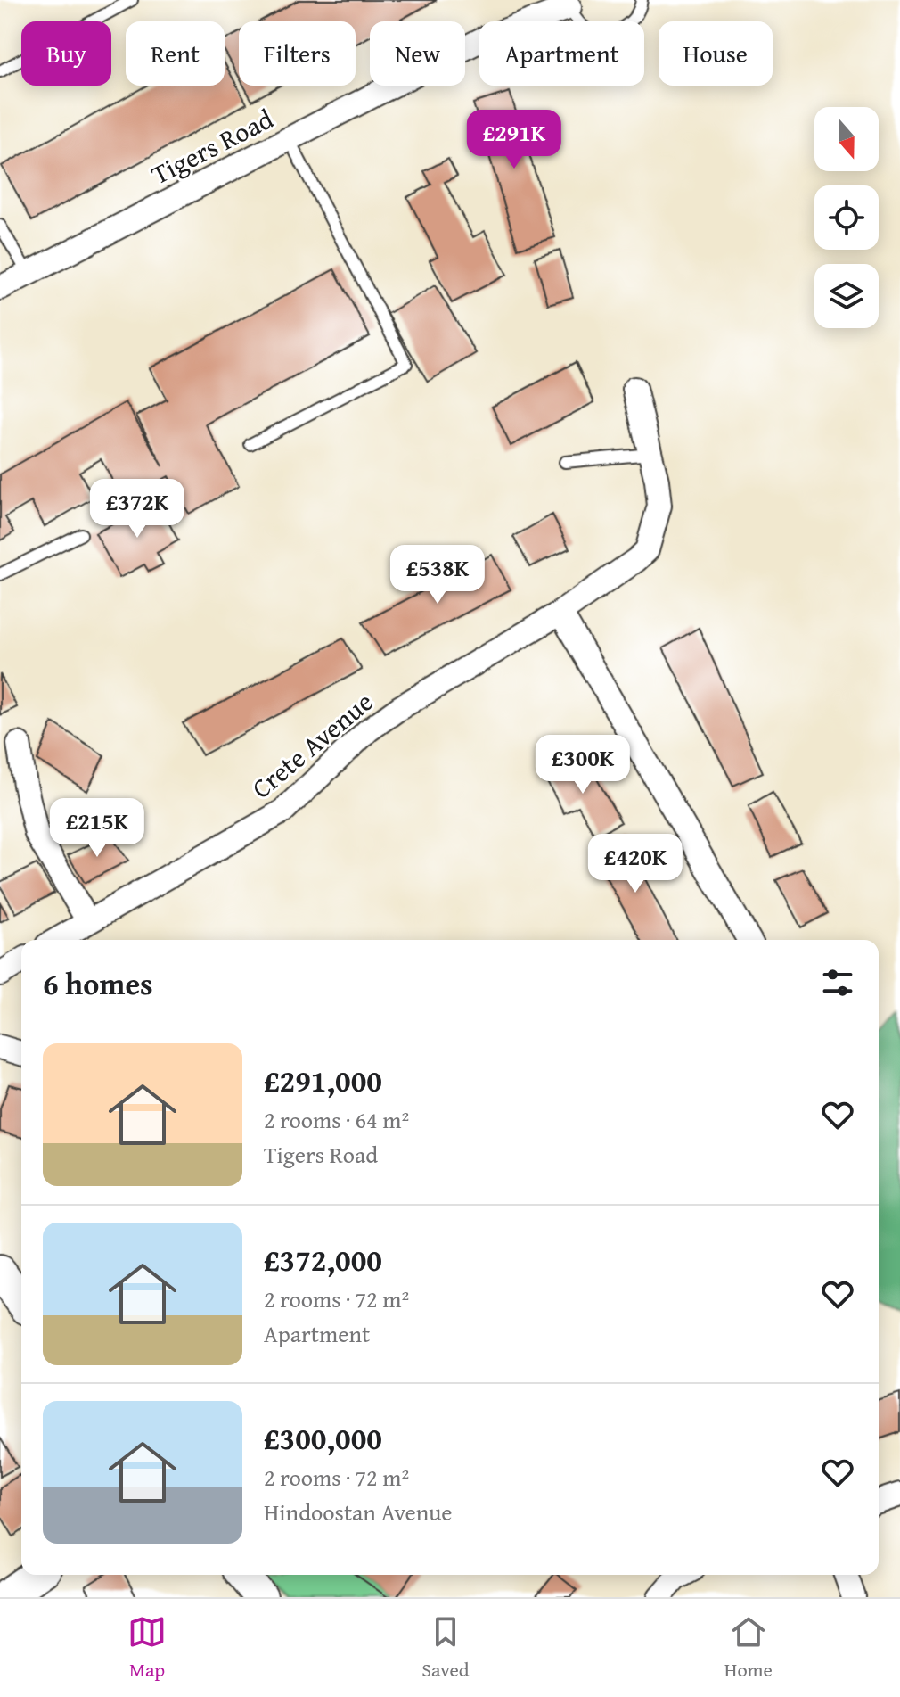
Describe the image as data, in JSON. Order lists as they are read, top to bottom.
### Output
{
  "streets": {
    "street": ["Tigers Road", "Crete Avenue"]
  },
  "north": "bottom",
  "page": {
    "chip": [
      "Buy",
      "Rent",
      "Filters",
      "New",
      "Apartment",
      "House"
    ],
    "price": [
      "£291K",
      "£372K",
      "£538K",
      "£300K",
      "£215K",
      "£420K"
    ],
    "heading": "6 homes",
    "list": [
      {
        "name": "£291,000",
        "note": "2 rooms · 64 m² · Tigers Road"
      },
      {
        "name": "£372,000",
        "note": "2 rooms · 72 m² · Apartment"
      },
      {
        "name": "£300,000",
        "note": "2 rooms · 72 m² · Hindoostan Avenue"
      }
    ],
    "tabs": ["Map", "Saved", "Home"]
  }
}
